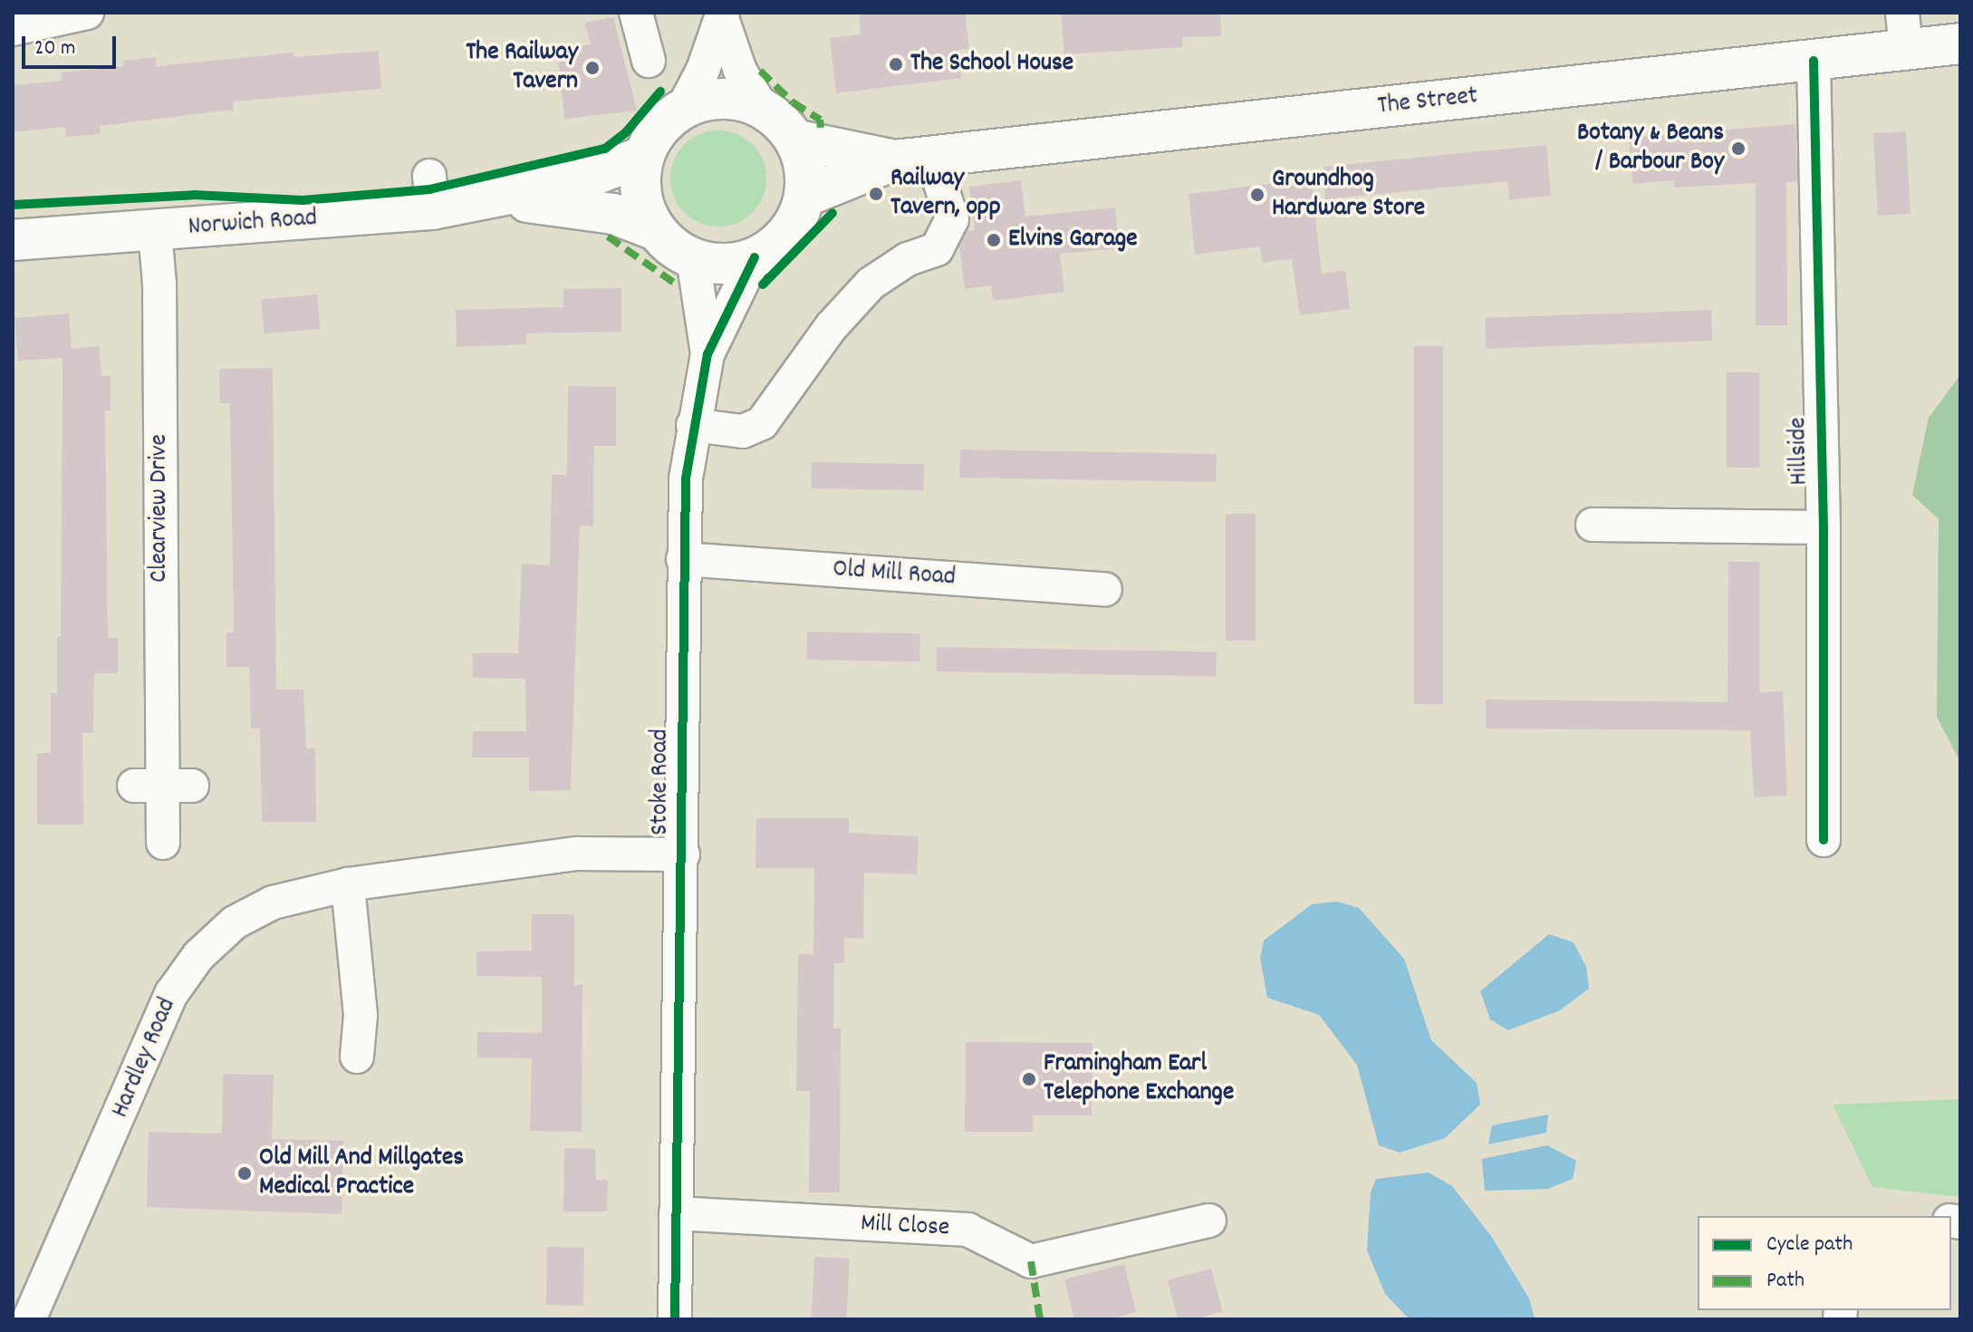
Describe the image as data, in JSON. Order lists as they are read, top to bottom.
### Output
{
  "streets": {
    "main road": ["The Street", "Norwich Road"],
    "street": [
      "Hillside",
      "Clearview Drive",
      "Old Mill Road",
      "Stoke Road",
      "Hardley Road",
      "Mill Close"
    ]
  },
  "crossings": [
    ["The Street", "Norwich Road"],
    ["The Street", "Hillside"],
    ["The Street", "Stoke Road"],
    ["Norwich Road", "Clearview Drive"],
    ["Norwich Road", "Stoke Road"],
    ["Old Mill Road", "Stoke Road"],
    ["Stoke Road", "Hardley Road"],
    ["Stoke Road", "Mill Close"]
  ],
  "places": [
    "The School House",
    "The Railway Tavern",
    "Botany & Beans / Barbour Boy",
    "Railway Tavern, opp",
    "Groundhog Hardware Store",
    "Elvins Garage",
    "Framingham Earl Telephone Exchange",
    "Old Mill And Millgates Medical Practice"
  ],
  "legend": ["Cycle path", "Path"],
  "scale_bar": "20 m"
}
